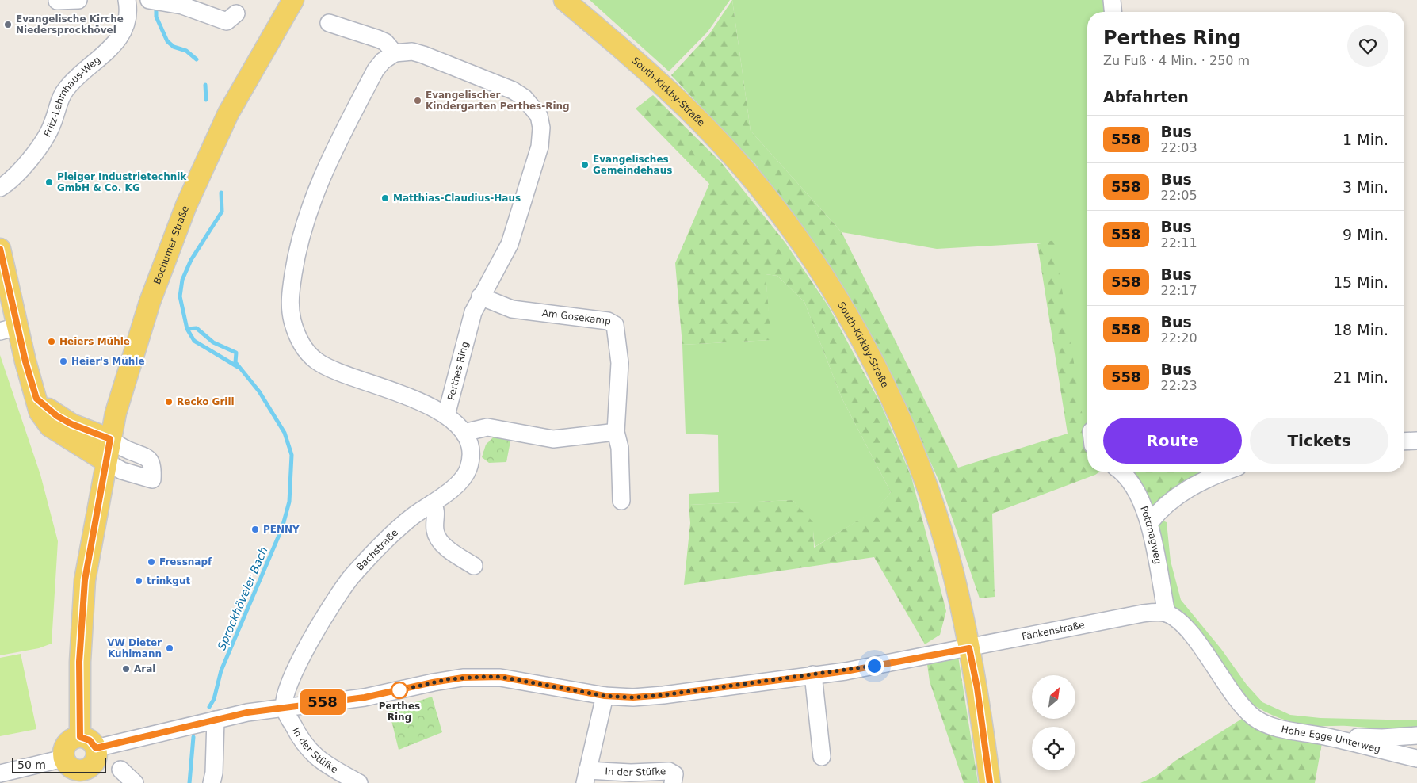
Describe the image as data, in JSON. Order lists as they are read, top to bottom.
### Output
{
  "streets": {
    "main road": ["South-Kirkby-Straße", "Bochumer Straße"],
    "street": [
      "Fritz-Lehmhaus-Weg",
      "Am Gosekamp",
      "Perthes Ring",
      "Pottmagweg",
      "Bachstraße",
      "Fänkenstraße",
      "Hohe Egge Unterweg",
      "In der Stüfke"
    ]
  },
  "crossings": [
    ["South-Kirkby-Straße", "Fänkenstraße"],
    ["Bochumer Straße", "Fänkenstraße"],
    ["Am Gosekamp", "Perthes Ring"],
    ["Perthes Ring", "Bachstraße"],
    ["Pottmagweg", "Fänkenstraße"],
    ["Pottmagweg", "Hohe Egge Unterweg"],
    ["Bachstraße", "Fänkenstraße"],
    ["Bachstraße", "In der Stüfke"],
    ["Fänkenstraße", "Hohe Egge Unterweg"],
    ["Fänkenstraße", "In der Stüfke"]
  ],
  "water": ["Sprockhöveler Bach"],
  "places": [
    "Evangelische Kirche Niedersprockhövel",
    "Evangelischer Kindergarten Perthes-Ring",
    "Evangelisches Gemeindehaus",
    "Pleiger Industrietechnik GmbH & Co. KG",
    "Matthias-Claudius-Haus",
    "Heiers Mühle",
    "Heier's Mühle",
    "Recko Grill",
    "PENNY",
    "Fressnapf",
    "trinkgut",
    "VW Dieter Kuhlmann",
    "Aral",
    "Perthes Ring"
  ],
  "lines": ["bus line 558"],
  "scale_bar": "50 m",
  "north": "top right",
  "page": {
    "on_map": "558",
    "heading": [
      ["Perthes Ring", "Zu Fuß · 4 Min. · 250 m"],
      "Abfahrten"
    ],
    "list": [
      {
        "mark": "558",
        "name": "Bus",
        "note": "22:03",
        "value": "1 Min."
      },
      {
        "mark": "558",
        "name": "Bus",
        "note": "22:05",
        "value": "3 Min."
      },
      {
        "mark": "558",
        "name": "Bus",
        "note": "22:11",
        "value": "9 Min."
      },
      {
        "mark": "558",
        "name": "Bus",
        "note": "22:17",
        "value": "15 Min."
      },
      {
        "mark": "558",
        "name": "Bus",
        "note": "22:20",
        "value": "18 Min."
      },
      {
        "mark": "558",
        "name": "Bus",
        "note": "22:23",
        "value": "21 Min."
      }
    ],
    "buttons": ["Route", "Tickets"],
    "scale": "50 m"
  }
}
